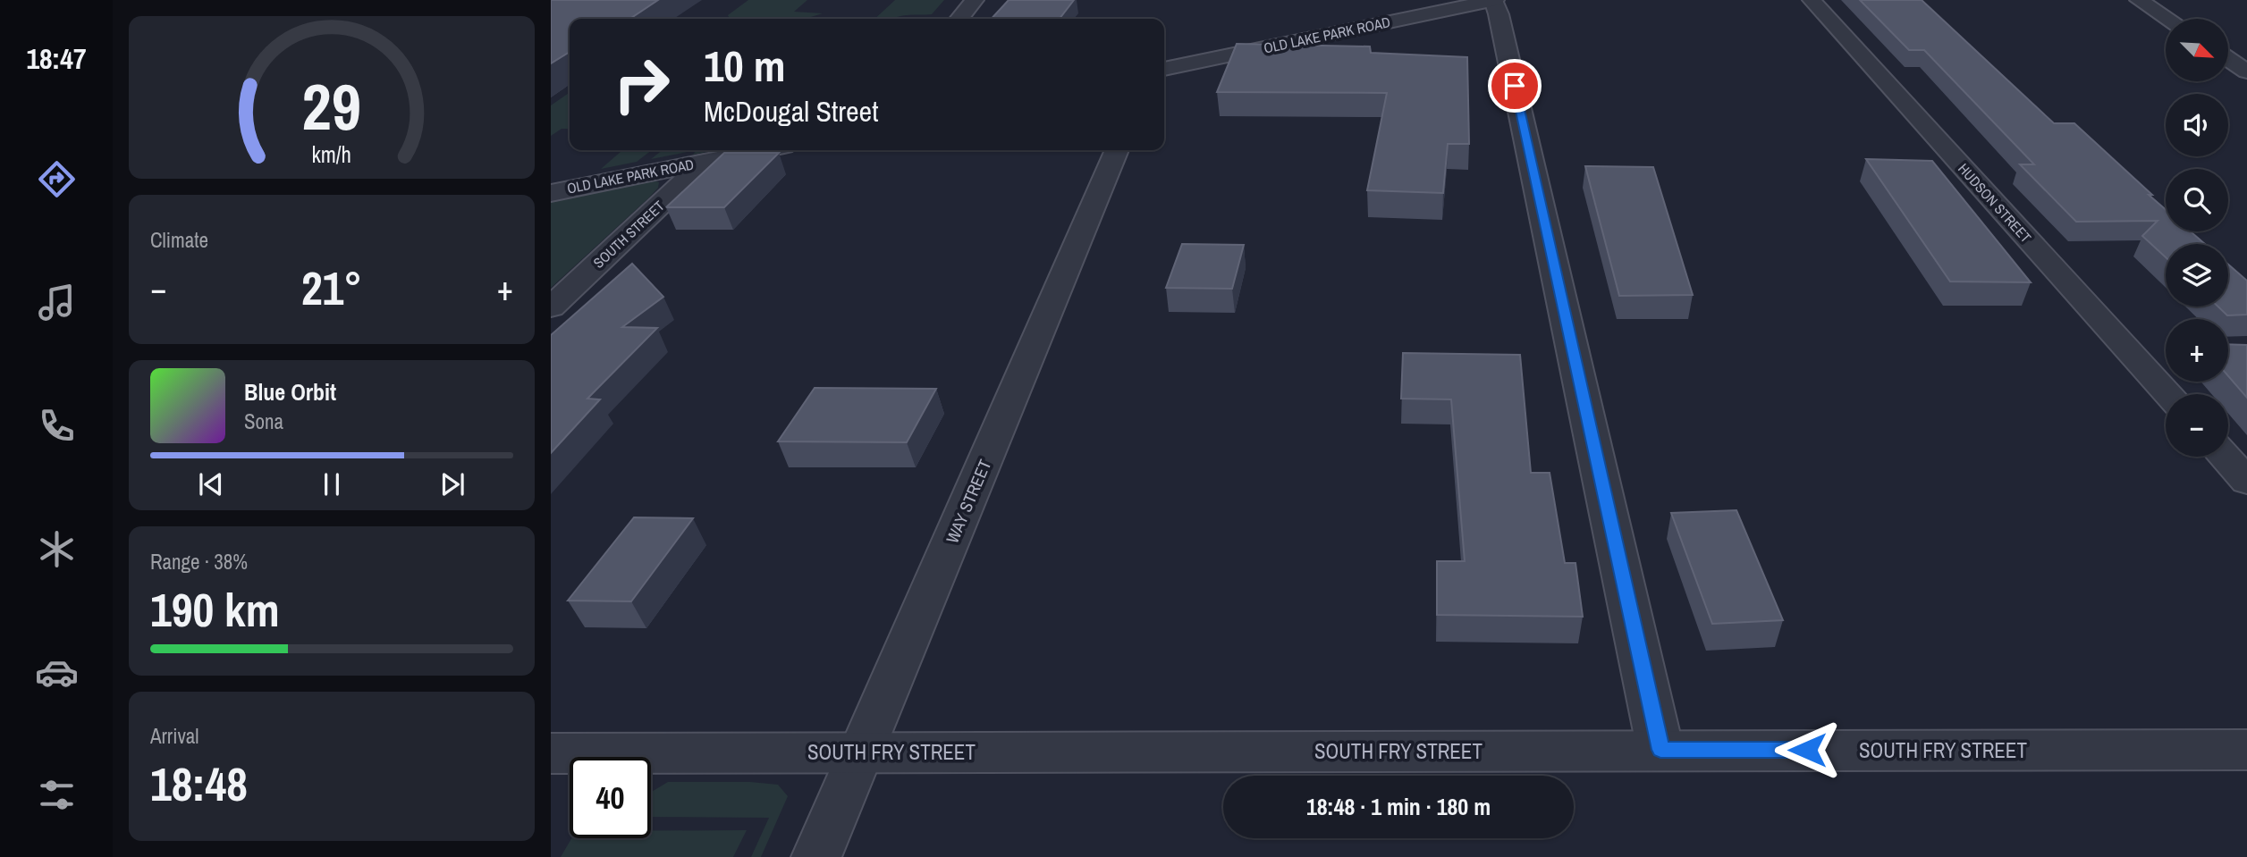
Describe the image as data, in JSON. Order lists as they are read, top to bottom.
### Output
{
  "streets": {
    "street": [
      "OLD LAKE PARK ROAD",
      "HUDSON STREET",
      "SOUTH STREET",
      "WAY STREET",
      "SOUTH FRY STREET"
    ]
  },
  "crossings": [
    ["OLD LAKE PARK ROAD", "SOUTH STREET"],
    ["WAY STREET", "SOUTH FRY STREET"]
  ],
  "north": "bottom right",
  "page": {
    "tabs": "18:47",
    "map_buttons": ["+", "−"],
    "turn": ["10 m", "McDougal Street"],
    "tile": [
      "Climate",
      ["Range · 38%", "190 km"],
      ["Arrival", "18:48"]
    ],
    "heat": ["−", "21°", "+"],
    "song": ["Blue Orbit", "Sona"],
    "limit": "40",
    "trip": "18:48 · 1 min · 180 m",
    "gauge": ["29", "km/h"]
  }
}
